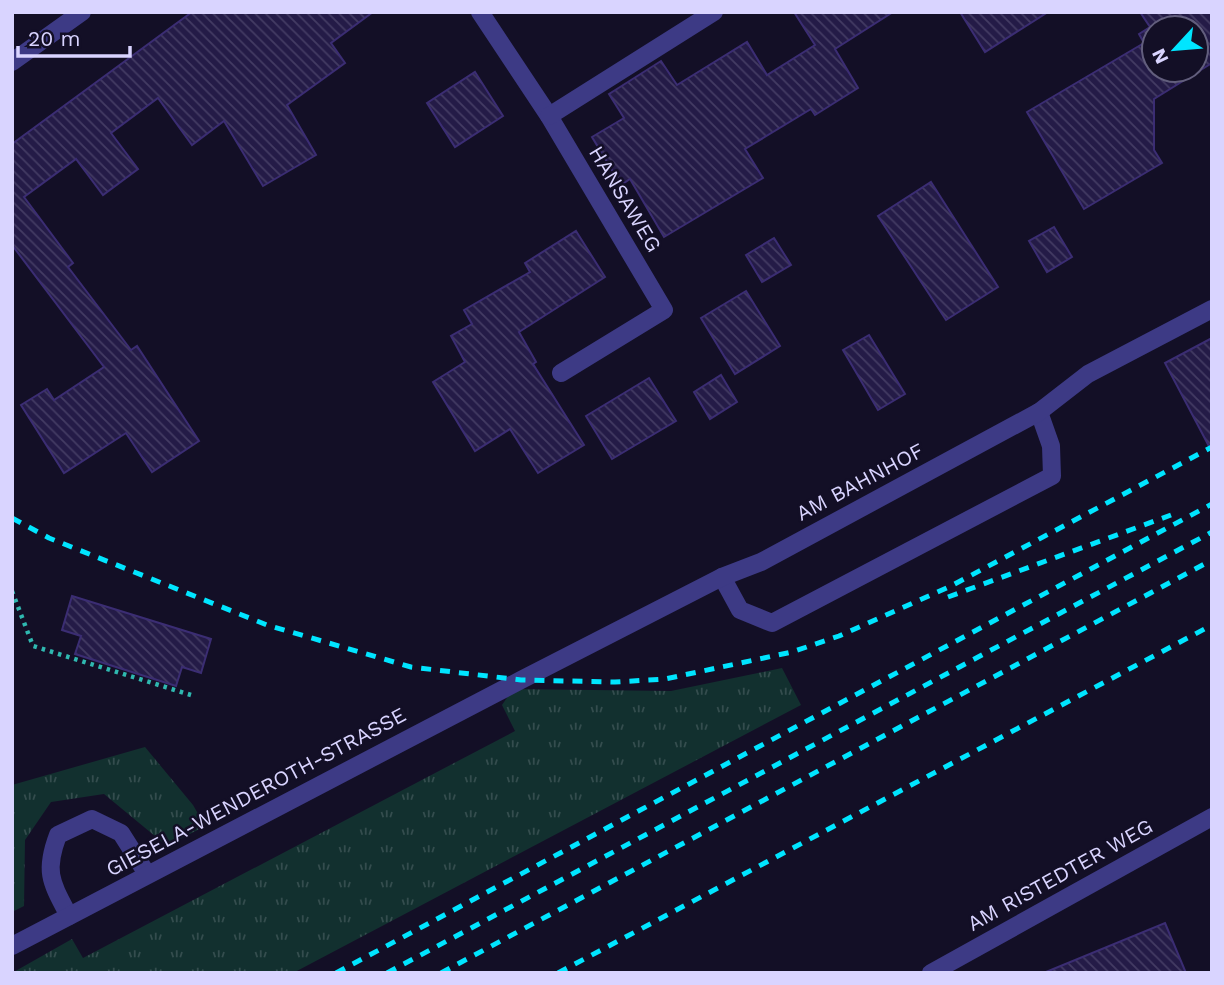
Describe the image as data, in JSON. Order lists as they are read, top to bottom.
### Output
{
  "streets": {
    "street": [
      "HANSAWEG",
      "AM BAHNHOF",
      "GIESELA-WENDEROTH-STRASSE",
      "AM RISTEDTER WEG"
    ]
  },
  "crossings": [
    ["AM BAHNHOF", "GIESELA-WENDEROTH-STRASSE"]
  ],
  "scale_bar": "20 m",
  "north": "bottom left"
}
